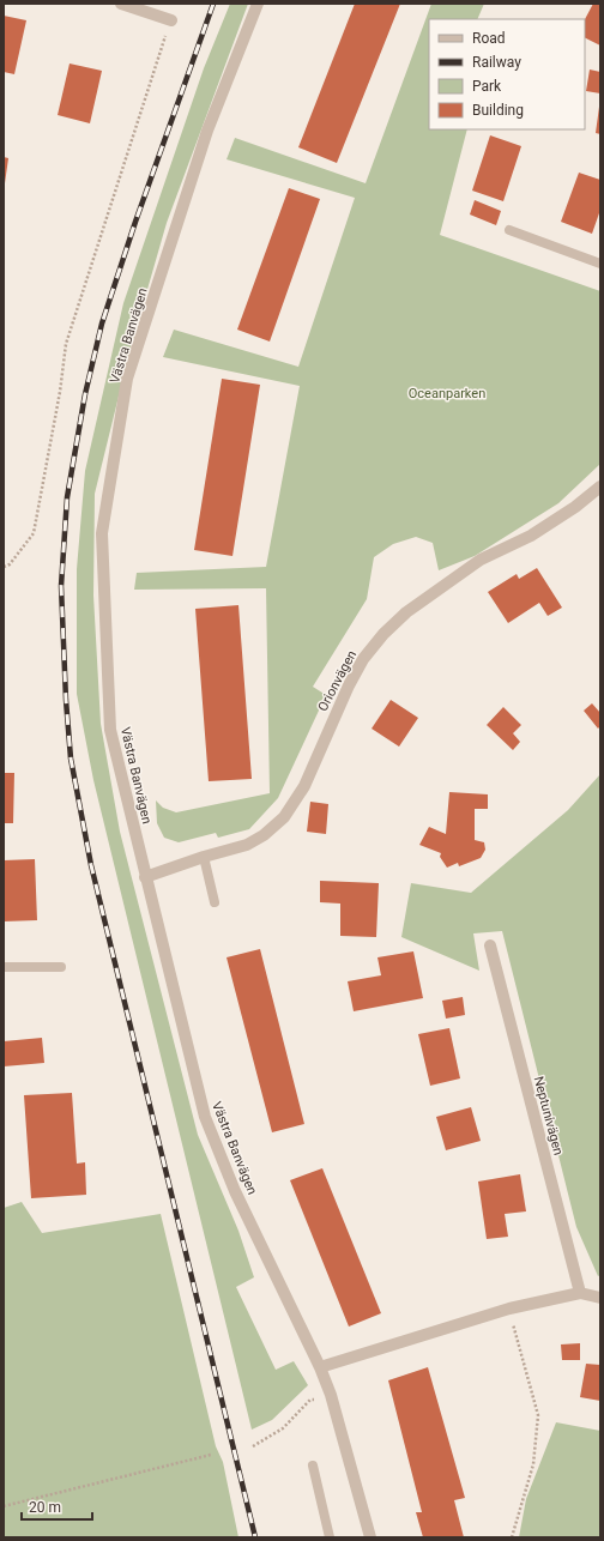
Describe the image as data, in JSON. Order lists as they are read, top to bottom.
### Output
{
  "streets": {
    "street": ["Västra Banvägen", "Orionvägen", "Neptunivägen"]
  },
  "crossings": [
    ["Västra Banvägen", "Orionvägen"]
  ],
  "parks": ["Oceanparken"],
  "legend": [
    "Road",
    "Railway",
    "Park",
    "Building"
  ],
  "scale_bar": "20 m"
}
